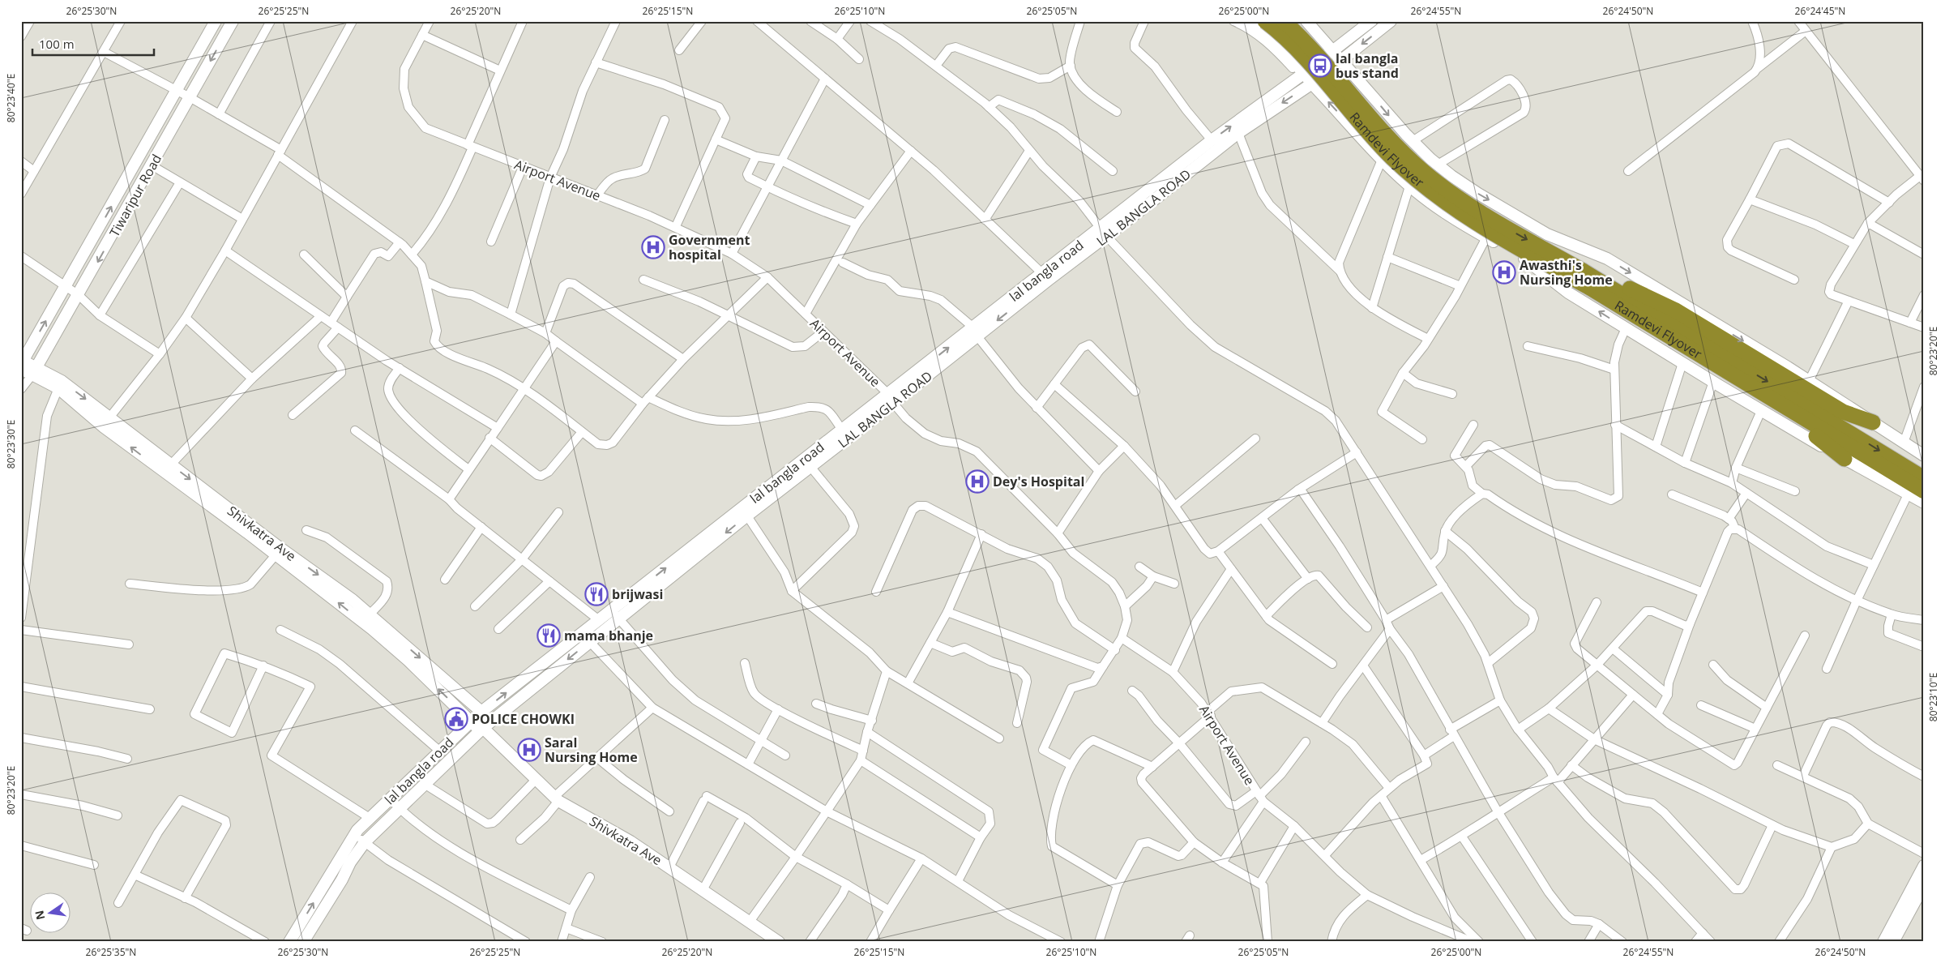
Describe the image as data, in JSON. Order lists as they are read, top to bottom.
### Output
{
  "streets": {
    "highway": ["Ramdevi Flyover"],
    "street": [
      "Airport Avenue",
      "Tiwaripur Road",
      "LAL BANGLA ROAD",
      "lal bangla road",
      "Shivkatra Ave"
    ]
  },
  "crossings": [
    ["Airport Avenue", "lal bangla road"],
    ["Tiwaripur Road", "Shivkatra Ave"],
    ["LAL BANGLA ROAD", "lal bangla road"],
    ["LAL BANGLA ROAD", "Shivkatra Ave"],
    ["lal bangla road", "Shivkatra Ave"]
  ],
  "places": {
    "bus stop": ["lal bangla bus stand"],
    "hospital": [
      "Government hospital",
      "Awasthi's Nursing Home",
      "Dey's Hospital",
      "Saral Nursing Home"
    ],
    "restaurant": ["brijwasi", "mama bhanje"],
    "public building": ["POLICE CHOWKI"]
  },
  "scale_bar": "100 m",
  "north": "left",
  "coordinates": [
    "26°25'30\"N",
    "26°25'25\"N",
    "26°25'20\"N",
    "26°25'15\"N",
    "26°25'10\"N",
    "26°25'05\"N",
    "26°25'00\"N",
    "26°24'55\"N",
    "26°24'50\"N",
    "26°24'45\"N",
    "80°23'40\"E",
    "80°23'20\"E",
    "80°23'30\"E",
    "80°23'10\"E",
    "26°25'35\"N"
  ]
}
